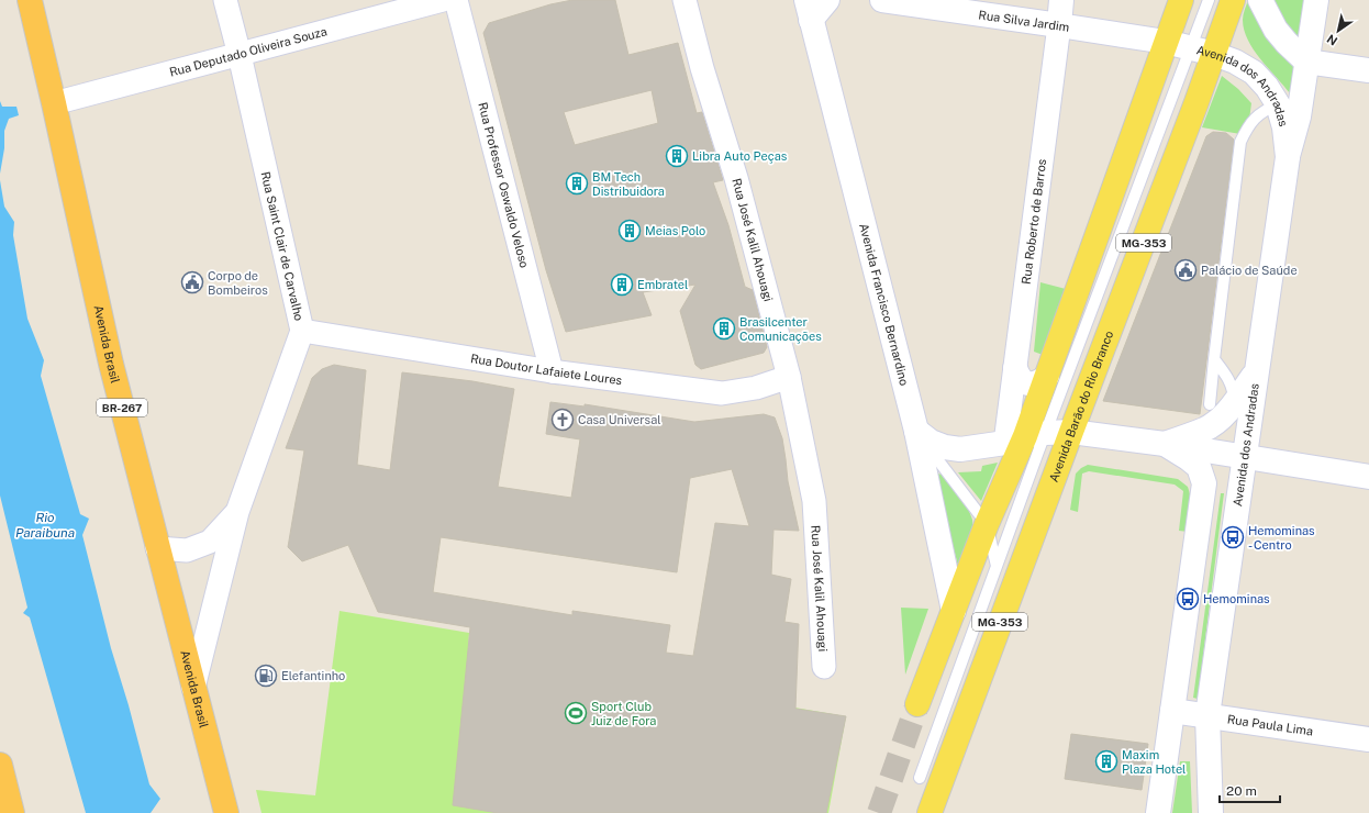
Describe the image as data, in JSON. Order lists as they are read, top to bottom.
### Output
{
  "streets": {
    "highway": ["Avenida Brasil", "BR-267"],
    "main road": [
      "Rua Silva Jardim",
      "Avenida dos Andradas",
      "Rua Roberto de Barros",
      "MG-353",
      "Avenida Francisco Bernardino",
      "Avenida Barão do Rio Branco",
      "Rua Paula Lima"
    ],
    "street": [
      "Rua Deputado Oliveira Souza",
      "Rua Professor Oswaldo Veloso",
      "Rua José Kalil Ahouagi",
      "Rua Saint Clair de Carvalho",
      "Rua Doutor Lafaiete Loures"
    ]
  },
  "crossings": [
    ["Rua Silva Jardim", "Avenida dos Andradas"],
    ["Rua Silva Jardim", "Rua Roberto de Barros"],
    ["Rua Silva Jardim", "Avenida Barão do Rio Branco"],
    ["Rua Deputado Oliveira Souza", "Rua Saint Clair de Carvalho"],
    ["Rua Deputado Oliveira Souza", "Avenida Brasil"],
    ["Avenida dos Andradas", "Avenida Barão do Rio Branco"],
    ["Avenida dos Andradas", "Rua Paula Lima"],
    ["Rua Professor Oswaldo Veloso", "Rua Doutor Lafaiete Loures"],
    ["Rua Roberto de Barros", "Avenida Barão do Rio Branco"],
    ["Rua José Kalil Ahouagi", "Rua Doutor Lafaiete Loures"],
    ["Rua Saint Clair de Carvalho", "Avenida Brasil"],
    ["Rua Saint Clair de Carvalho", "Rua Doutor Lafaiete Loures"],
    ["Avenida Francisco Bernardino", "Avenida Barão do Rio Branco"]
  ],
  "water": ["Rio Paraibuna"],
  "places": {
    "building": [
      "Libra Auto Peças",
      "BM Tech Distribuidora",
      "Meias Polo",
      "Embratel",
      "Brasilcenter Comunicações",
      "Maxim Plaza Hotel"
    ],
    "public building": ["Palácio de Saúde", "Corpo de Bombeiros"],
    "church": ["Casa Universal"],
    "bus stop": ["Hemominas - Centro", "Hemominas"],
    "fuel station": ["Elefantinho"],
    "sports": ["Sport Club Juiz de Fora"]
  },
  "scale_bar": "20 m",
  "north": "bottom left"
}
